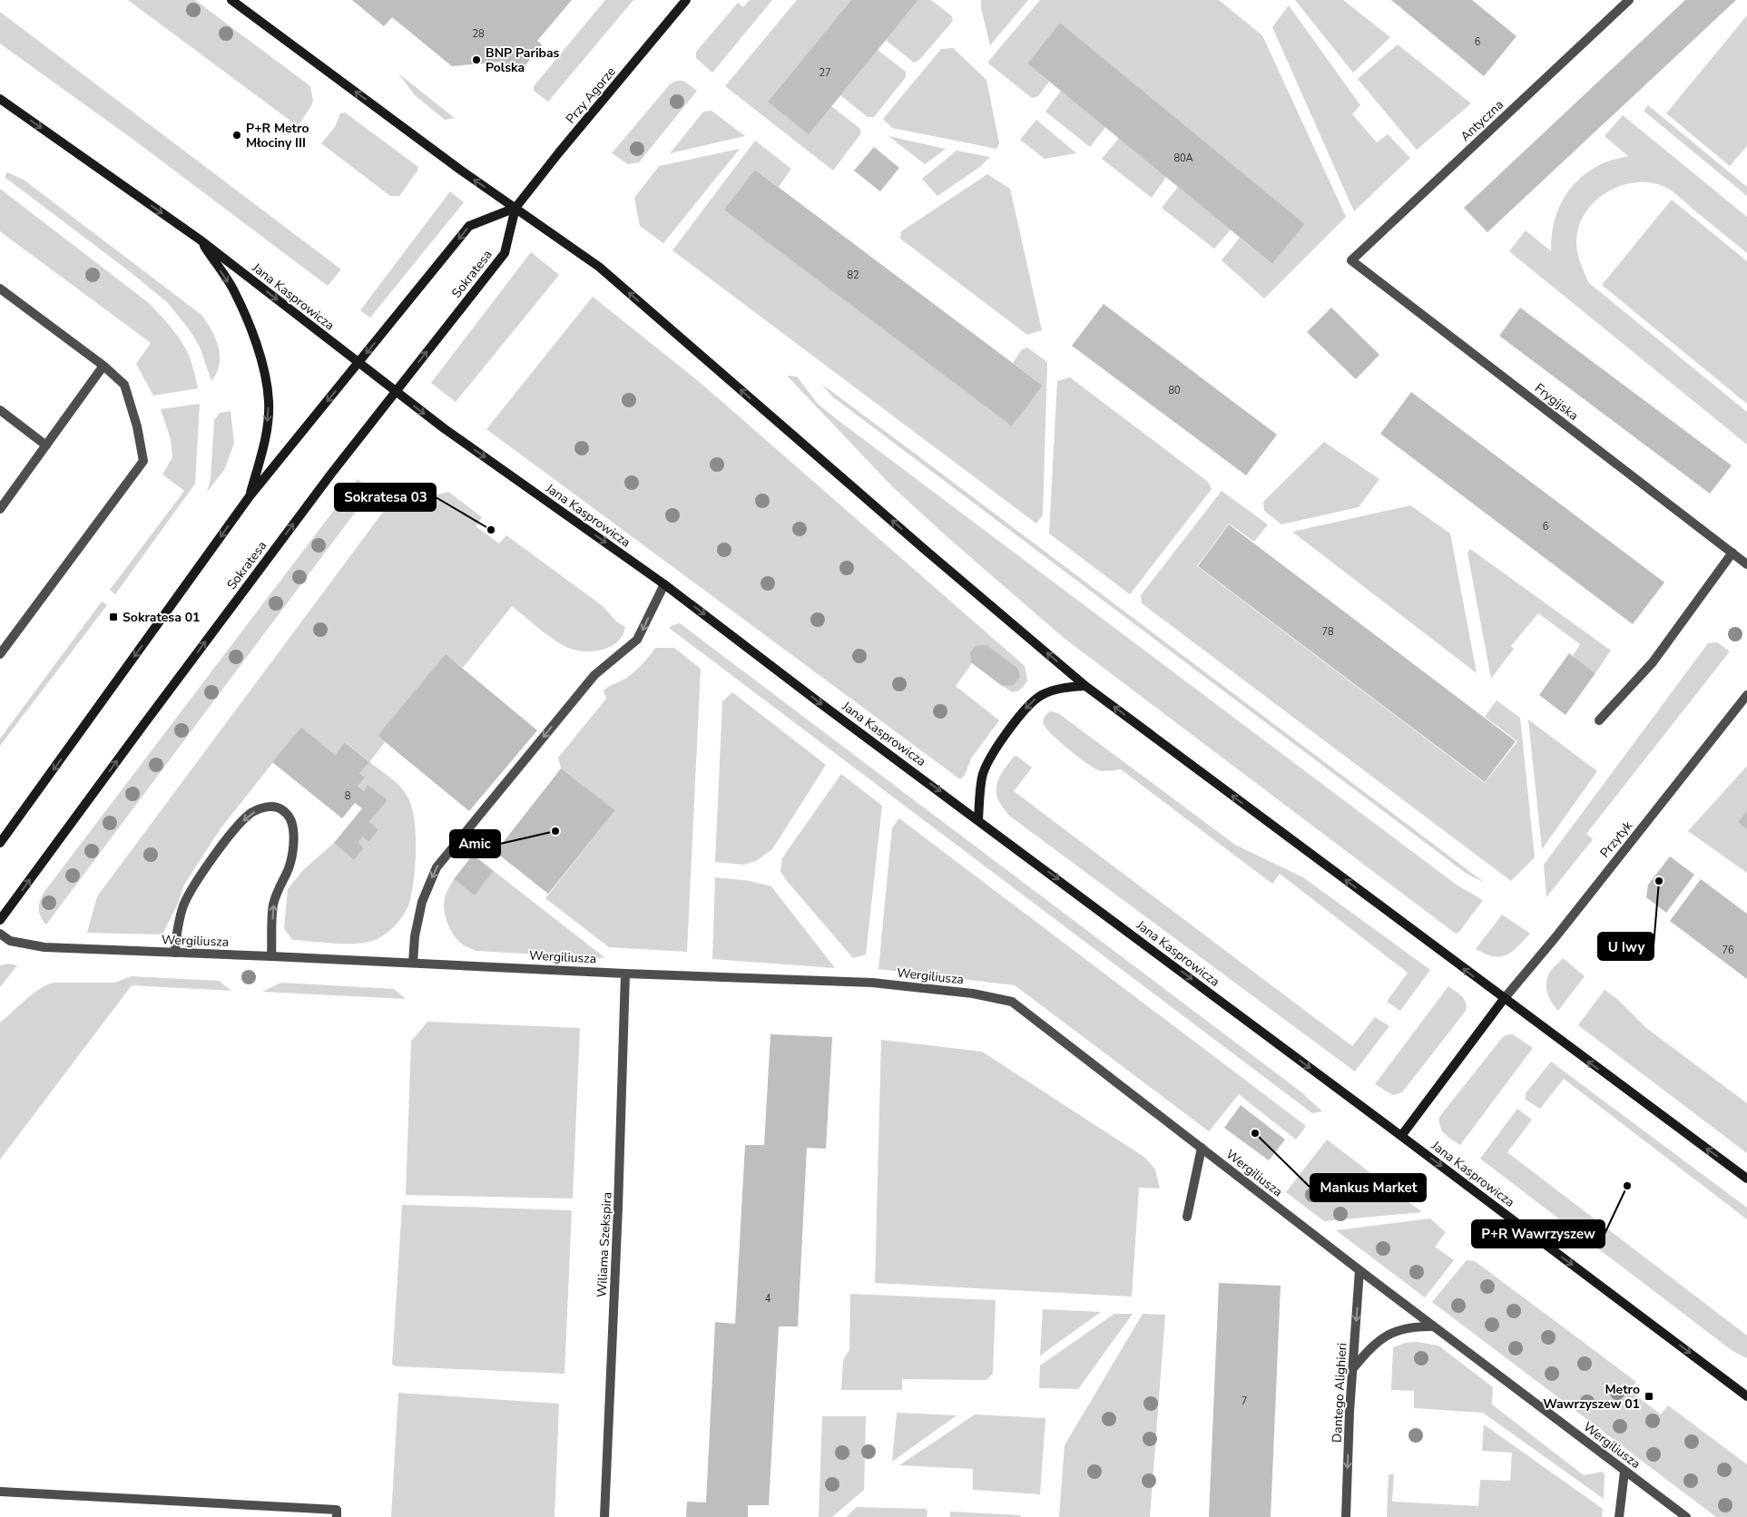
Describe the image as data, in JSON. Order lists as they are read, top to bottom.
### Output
{
  "streets": {
    "main road": ["Przy Agorze", "Sokratesa", "Jana Kasprowicza"],
    "street": [
      "Antyczna",
      "Frygijska",
      "Przytyk",
      "Wergiliusza",
      "Wiliama Szekspira",
      "Dantego Alighieri"
    ]
  },
  "crossings": [
    ["Przy Agorze", "Sokratesa"],
    ["Antyczna", "Frygijska"],
    ["Sokratesa", "Jana Kasprowicza"],
    ["Wergiliusza", "Wiliama Szekspira"],
    ["Wergiliusza", "Dantego Alighieri"]
  ],
  "one_way": ["Jana Kasprowicza", "Dantego Alighieri"],
  "places": {
    "other": [
      "BNP Paribas Polska",
      "P+R Metro Młociny III",
      "Sokratesa 03",
      "Amic",
      "U Iwy",
      "Mankus Market",
      "P+R Wawrzyszew"
    ],
    "transit": ["Sokratesa 01", "Metro Wawrzyszew 01"]
  },
  "house_numbers": [
    "28",
    "6",
    "27",
    "80A",
    "82",
    "80",
    "6",
    "78",
    "8",
    "76",
    "4",
    "7"
  ]
}
